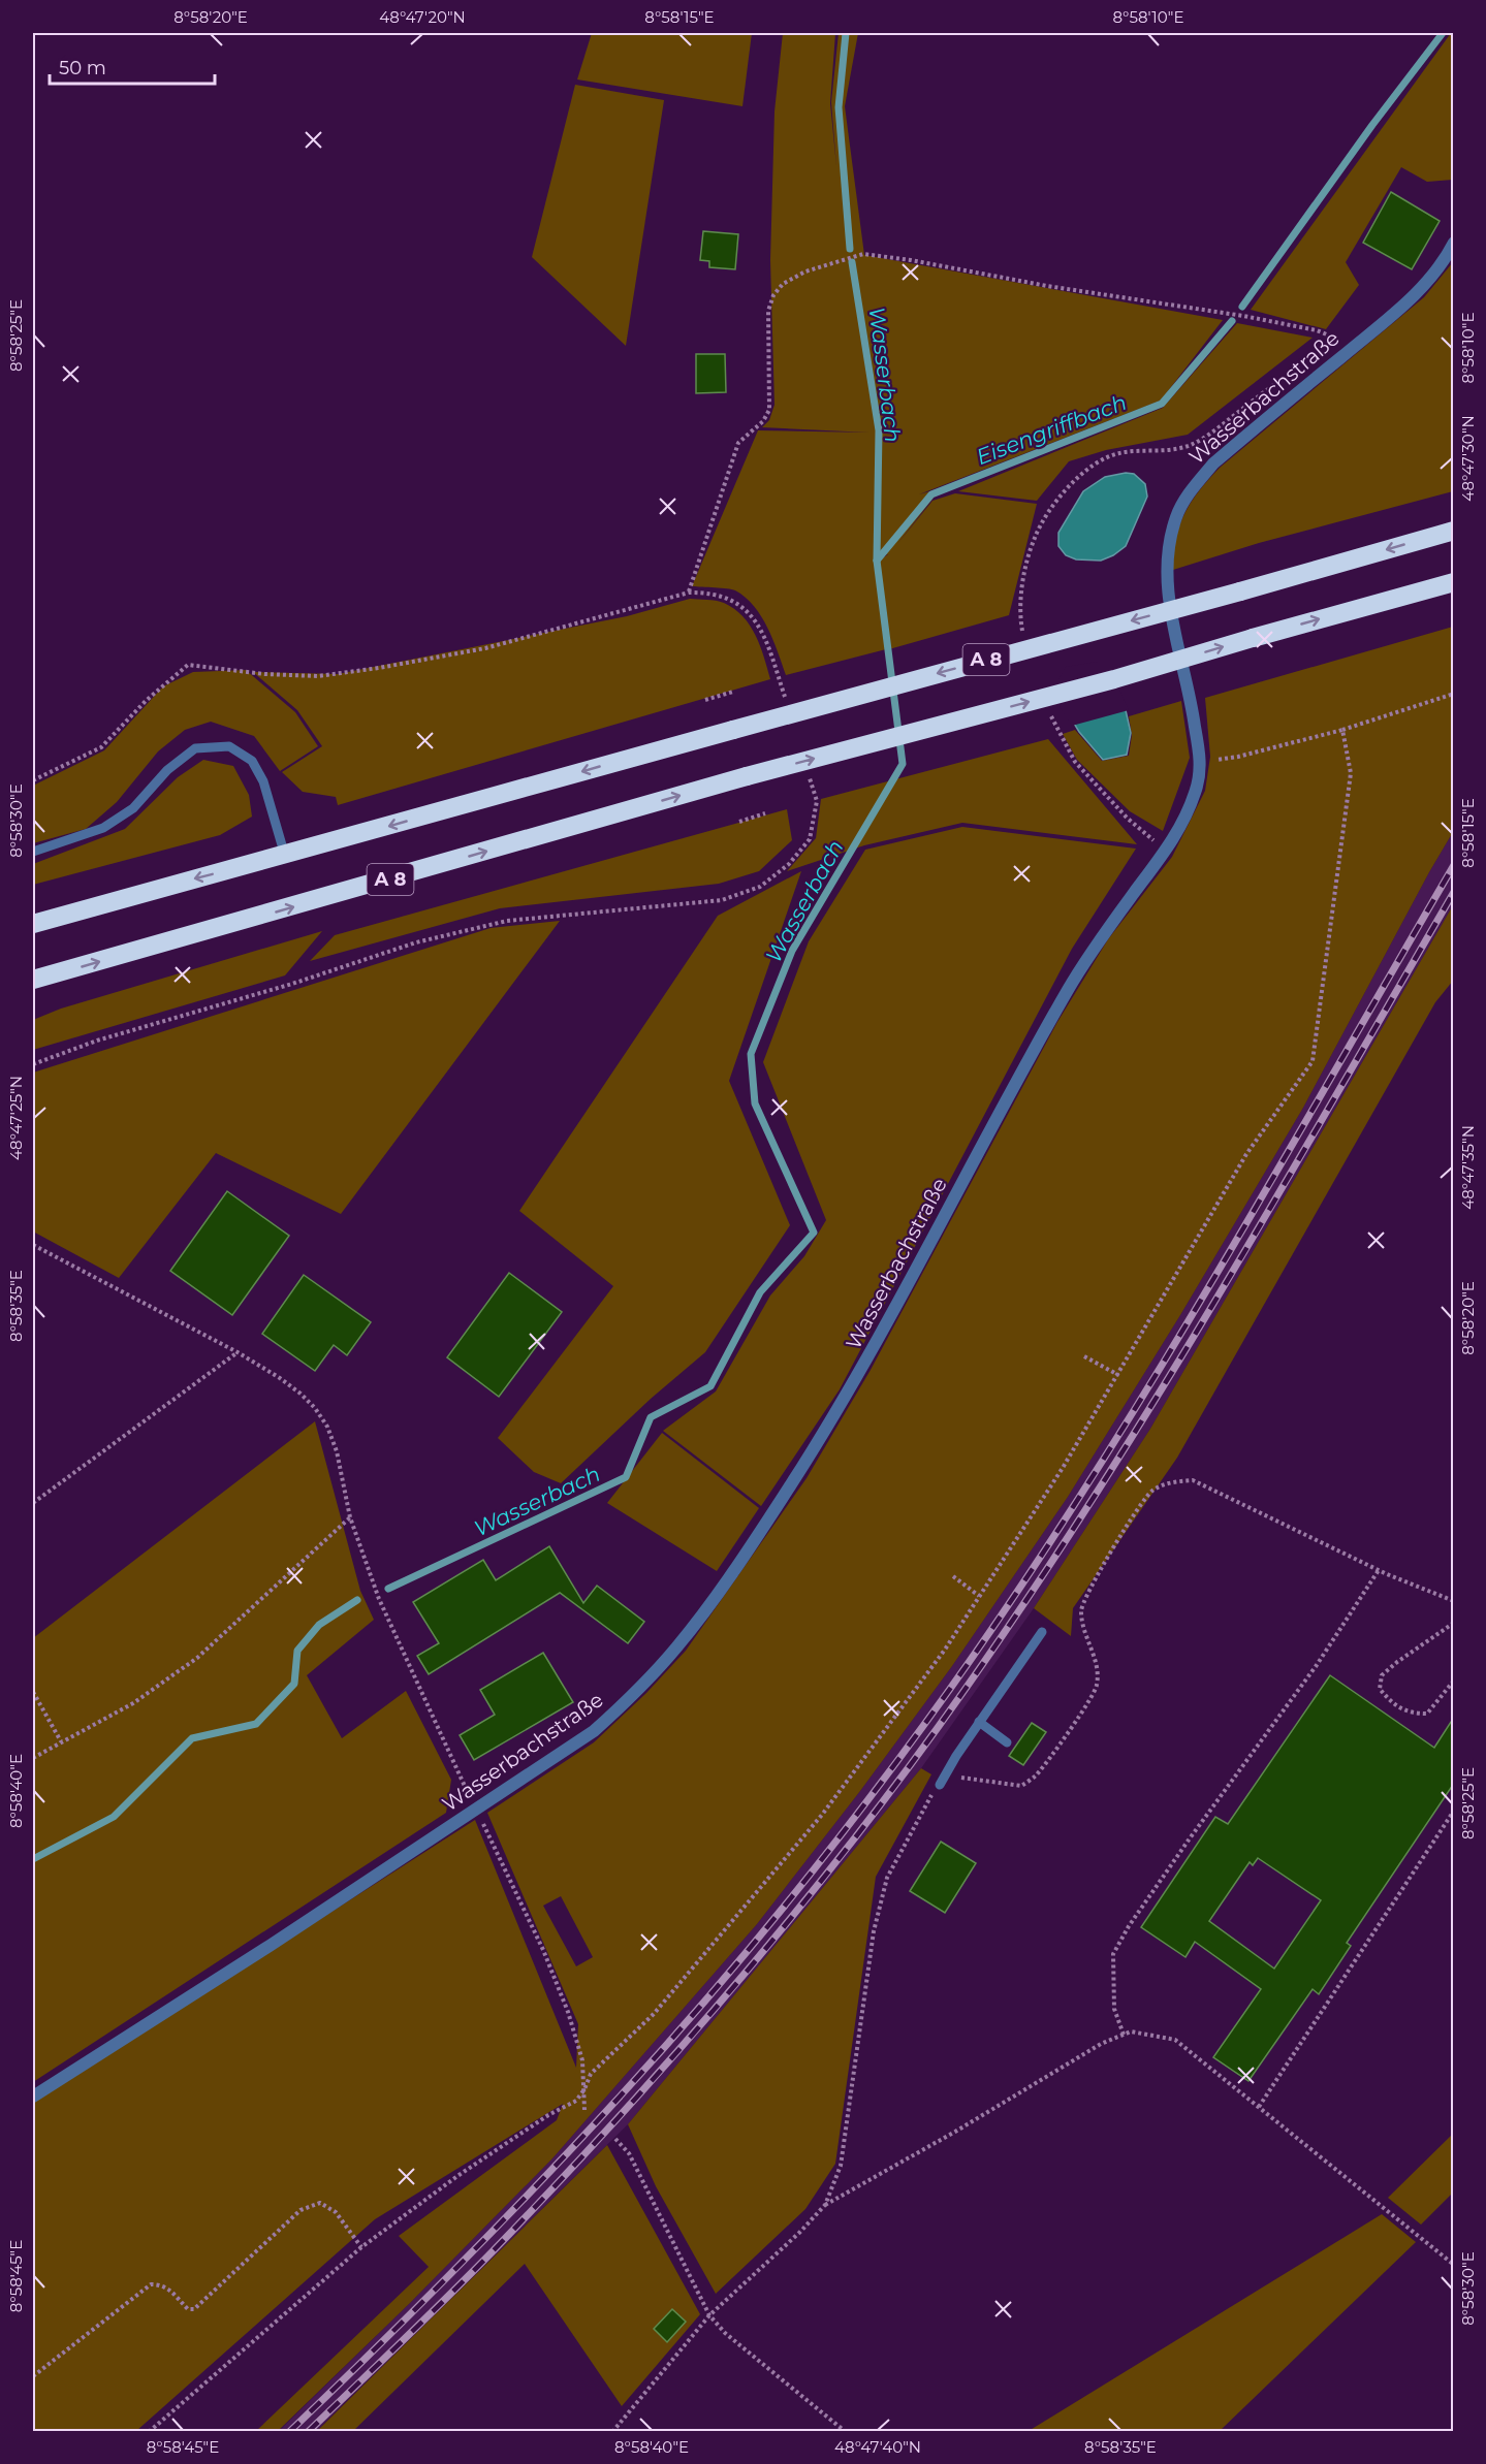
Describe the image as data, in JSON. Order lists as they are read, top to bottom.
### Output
{
  "streets": {
    "highway": ["A 8"],
    "street": ["Wasserbachstraße"]
  },
  "water": ["Wasserbach", "Eisengriffbach"],
  "scale_bar": "50 m",
  "coordinates": [
    "8°58'20\"E",
    "48°47'20\"N",
    "8°58'15\"E",
    "8°58'10\"E",
    "8°58'25\"E",
    "48°47'30\"N",
    "8°58'30\"E",
    "48°47'25\"N",
    "48°47'35\"N",
    "8°58'35\"E",
    "8°58'40\"E",
    "8°58'45\"E",
    "48°47'40\"N"
  ]
}
